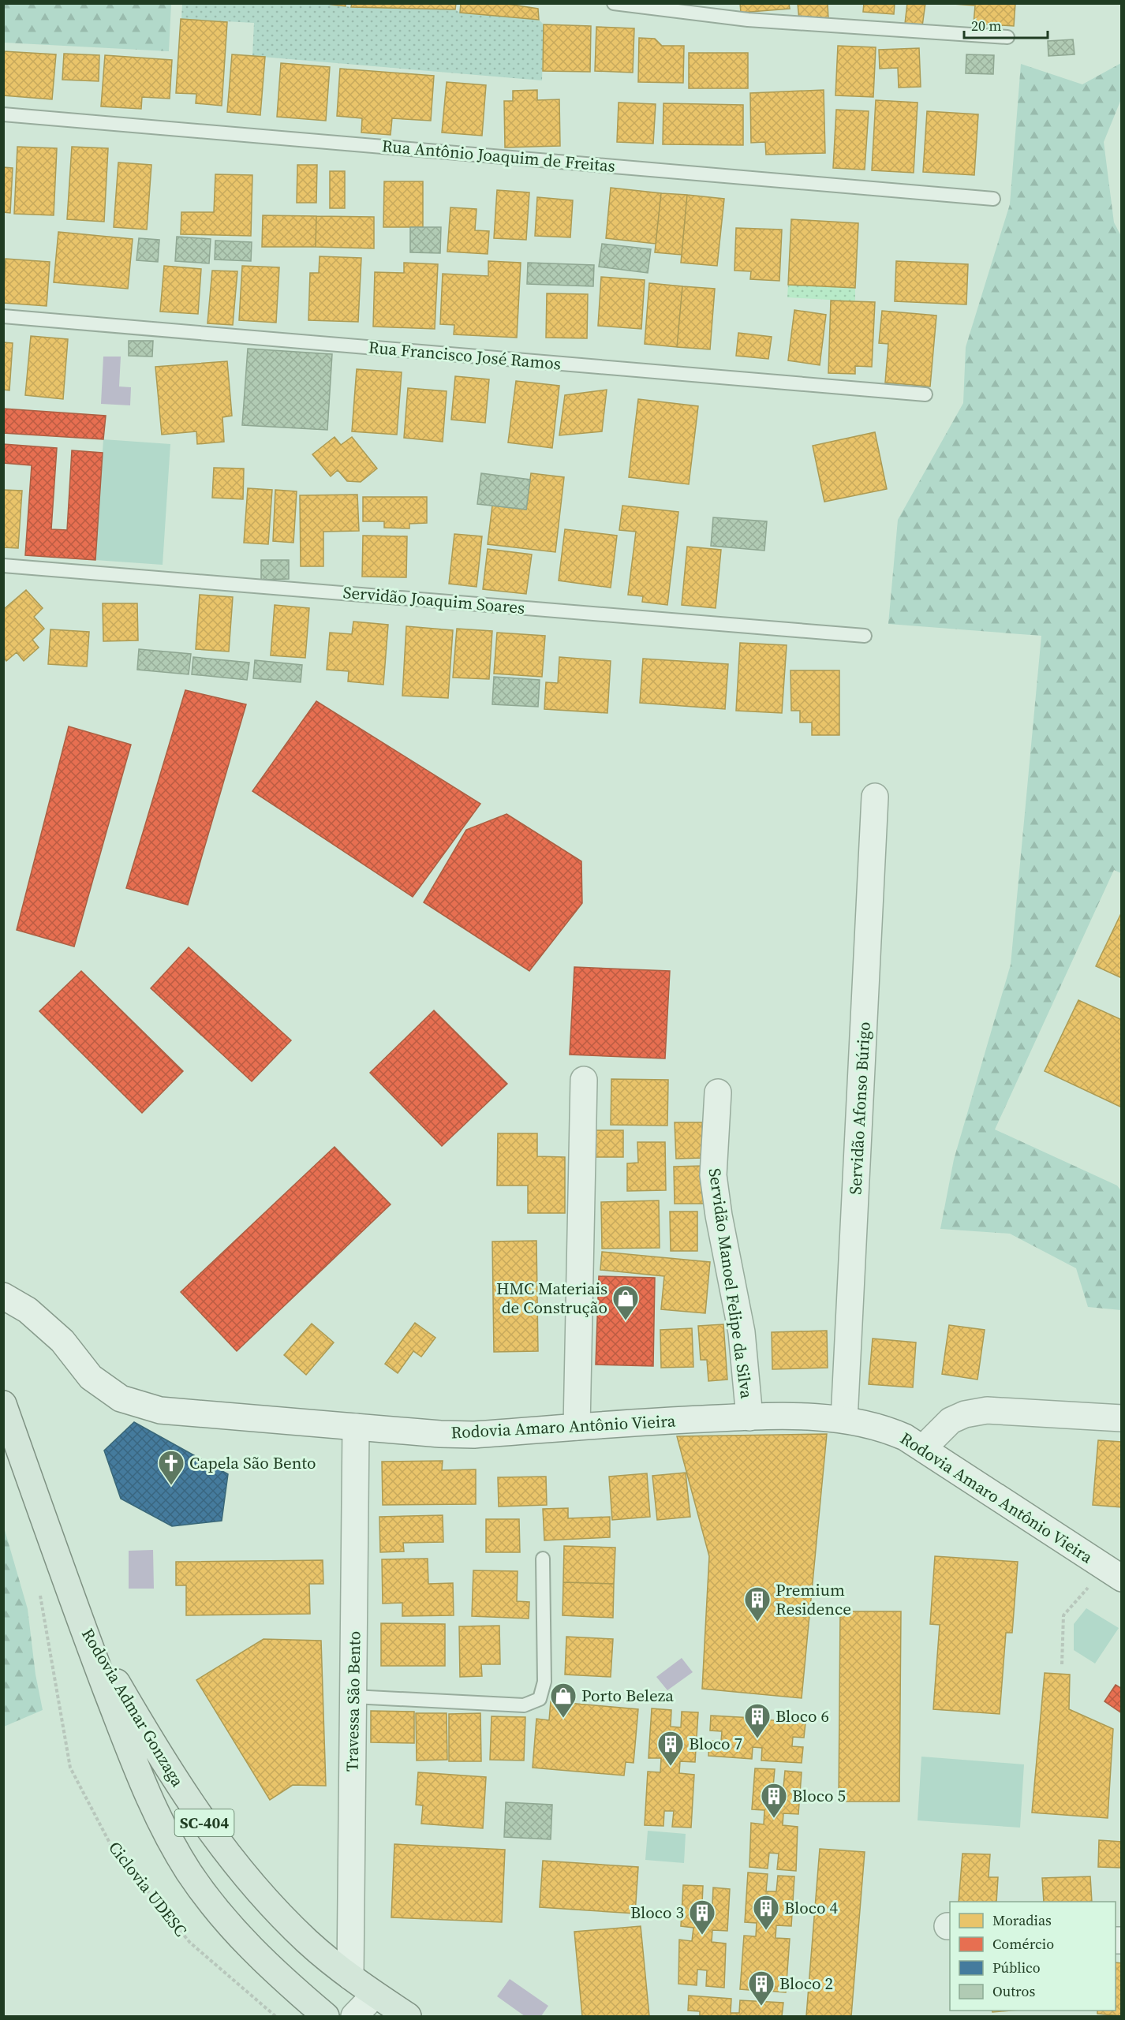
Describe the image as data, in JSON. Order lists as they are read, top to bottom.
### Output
{
  "streets": {
    "main road": ["Rodovia Admar Gonzaga", "SC-404"],
    "street": [
      "Servidão Afonso Búrigo",
      "Servidão Manoel Felipe da Silva",
      "Rodovia Amaro Antônio Vieira",
      "Travessa São Bento"
    ],
    "lane": ["Rua Antônio Joaquim de Freitas", "Rua Francisco José Ramos", "Servidão Joaquim Soares"],
    "path": ["Ciclovia UDESC"]
  },
  "crossings": [
    ["Servidão Afonso Búrigo", "Rodovia Amaro Antônio Vieira"],
    ["Servidão Manoel Felipe da Silva", "Rodovia Amaro Antônio Vieira"],
    ["Rodovia Amaro Antônio Vieira", "Travessa São Bento"],
    ["Travessa São Bento", "Rodovia Admar Gonzaga"]
  ],
  "places": {
    "shop": ["HMC Materiais de Construção", "Porto Beleza"],
    "church": ["Capela São Bento"],
    "building": [
      "Premium Residence",
      "Bloco 6",
      "Bloco 7",
      "Bloco 5",
      "Bloco 4",
      "Bloco 3",
      "Bloco 2"
    ]
  },
  "legend": [
    "Moradias",
    "Comércio",
    "Público",
    "Outros"
  ],
  "scale_bar": "20 m"
}
